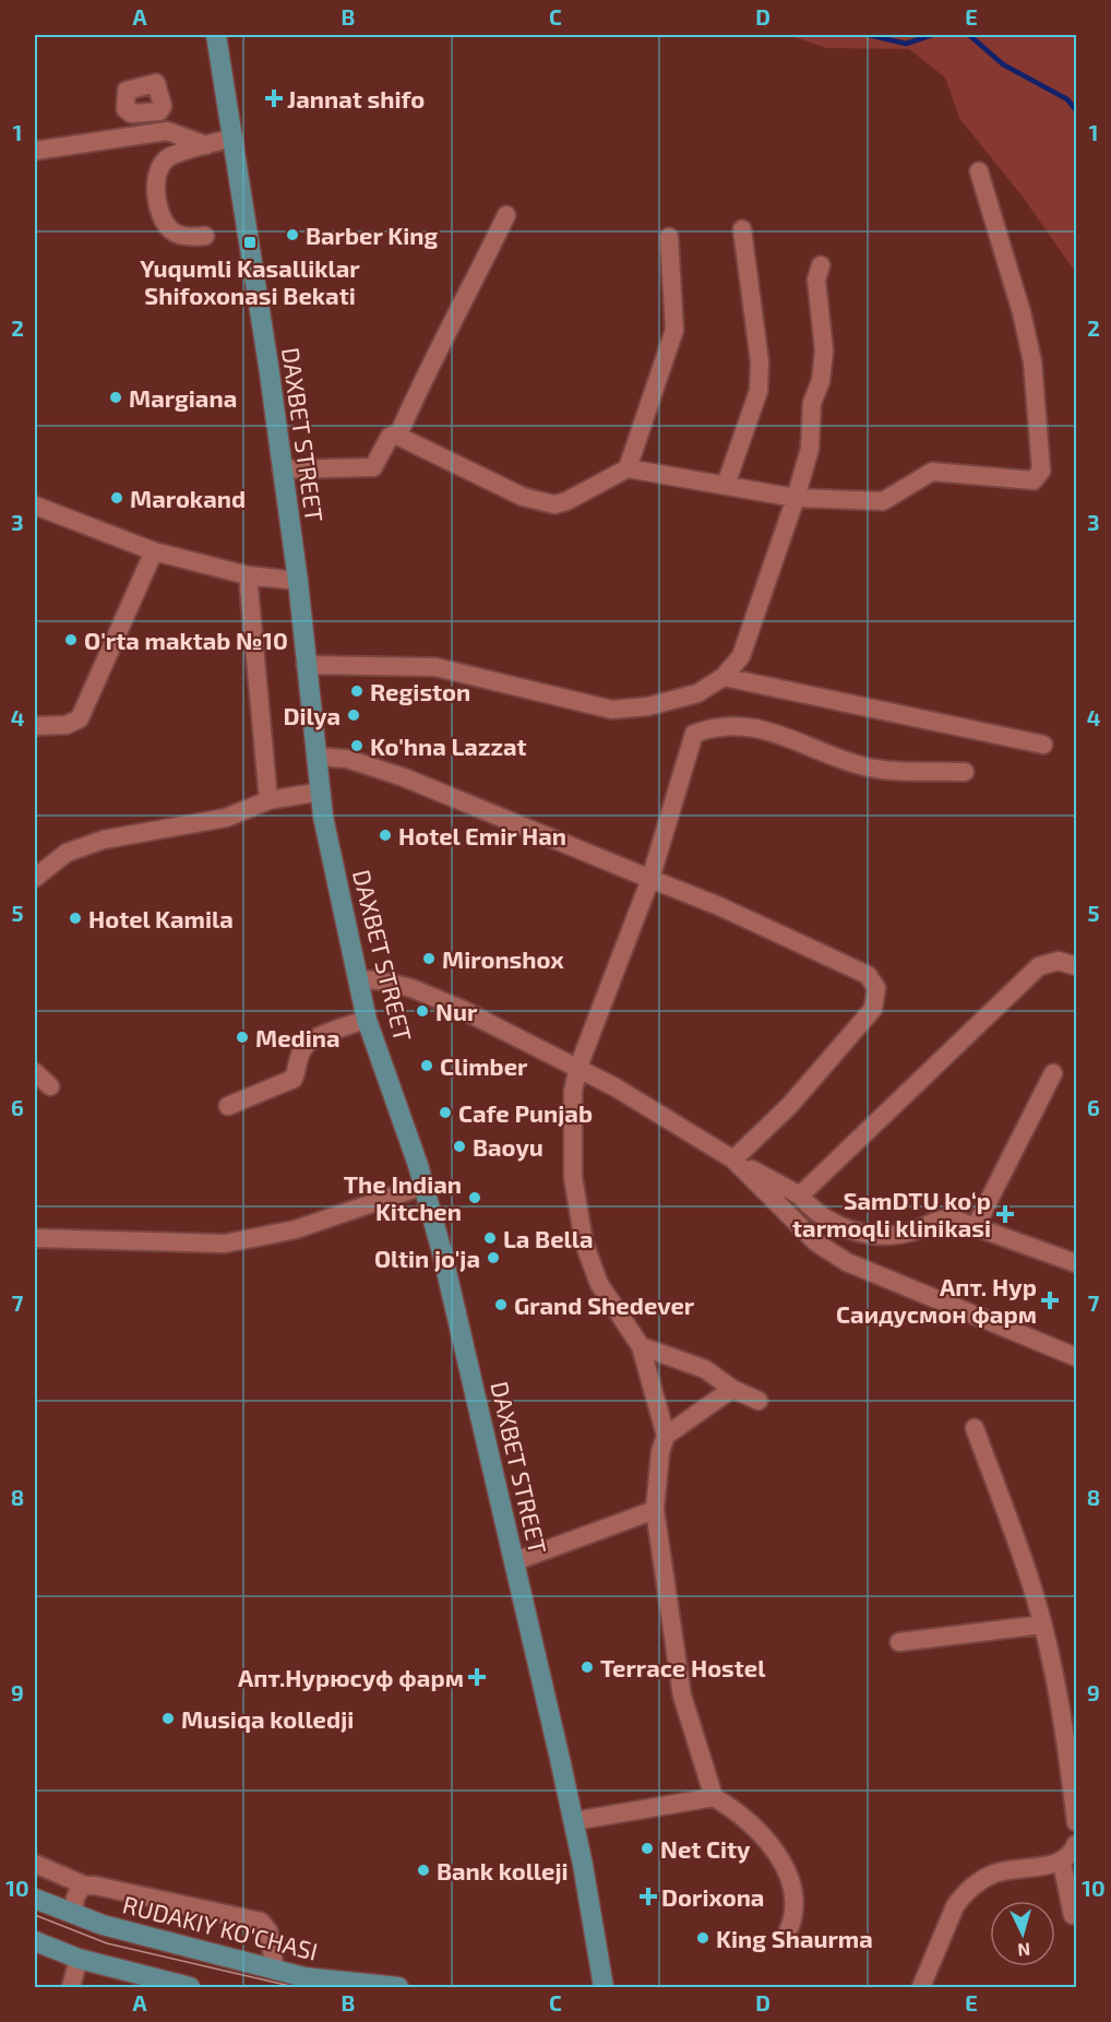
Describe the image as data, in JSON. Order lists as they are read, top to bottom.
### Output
{
  "streets": {
    "main road": ["DAXBET STREET", "RUDAKIY KO'CHASI"]
  },
  "places": {
    "health": [
      "Jannat shifo",
      "SamDTU ko‘p tarmoqli klinikasi",
      "Апт. Нур Саидусмон фарм",
      "Апт.Нурюсуф фарм",
      "Dorixona"
    ],
    "other": [
      "Barber King",
      "Margiana",
      "Marokand",
      "O'rta maktab №10",
      "Registon",
      "Dilya",
      "Ko'hna Lazzat",
      "Hotel Emir Han",
      "Hotel Kamila",
      "Mironshox",
      "Nur",
      "Medina",
      "Climber",
      "Cafe Punjab",
      "Baoyu",
      "The Indian Kitchen",
      "La Bella",
      "Oltin jo'ja",
      "Grand Shedever",
      "Terrace Hostel",
      "Musiqa kolledji",
      "Net City",
      "Bank kolleji",
      "King Shaurma"
    ],
    "transit": ["Yuqumli Kasalliklar Shifoxonasi Bekati"]
  },
  "north": "bottom",
  "grid": {
    "columns": [
      "A",
      "B",
      "C",
      "D",
      "E"
    ],
    "rows": [
      "1",
      "2",
      "3",
      "4",
      "5",
      "6",
      "7",
      "8",
      "9",
      "10"
    ]
  }
}
